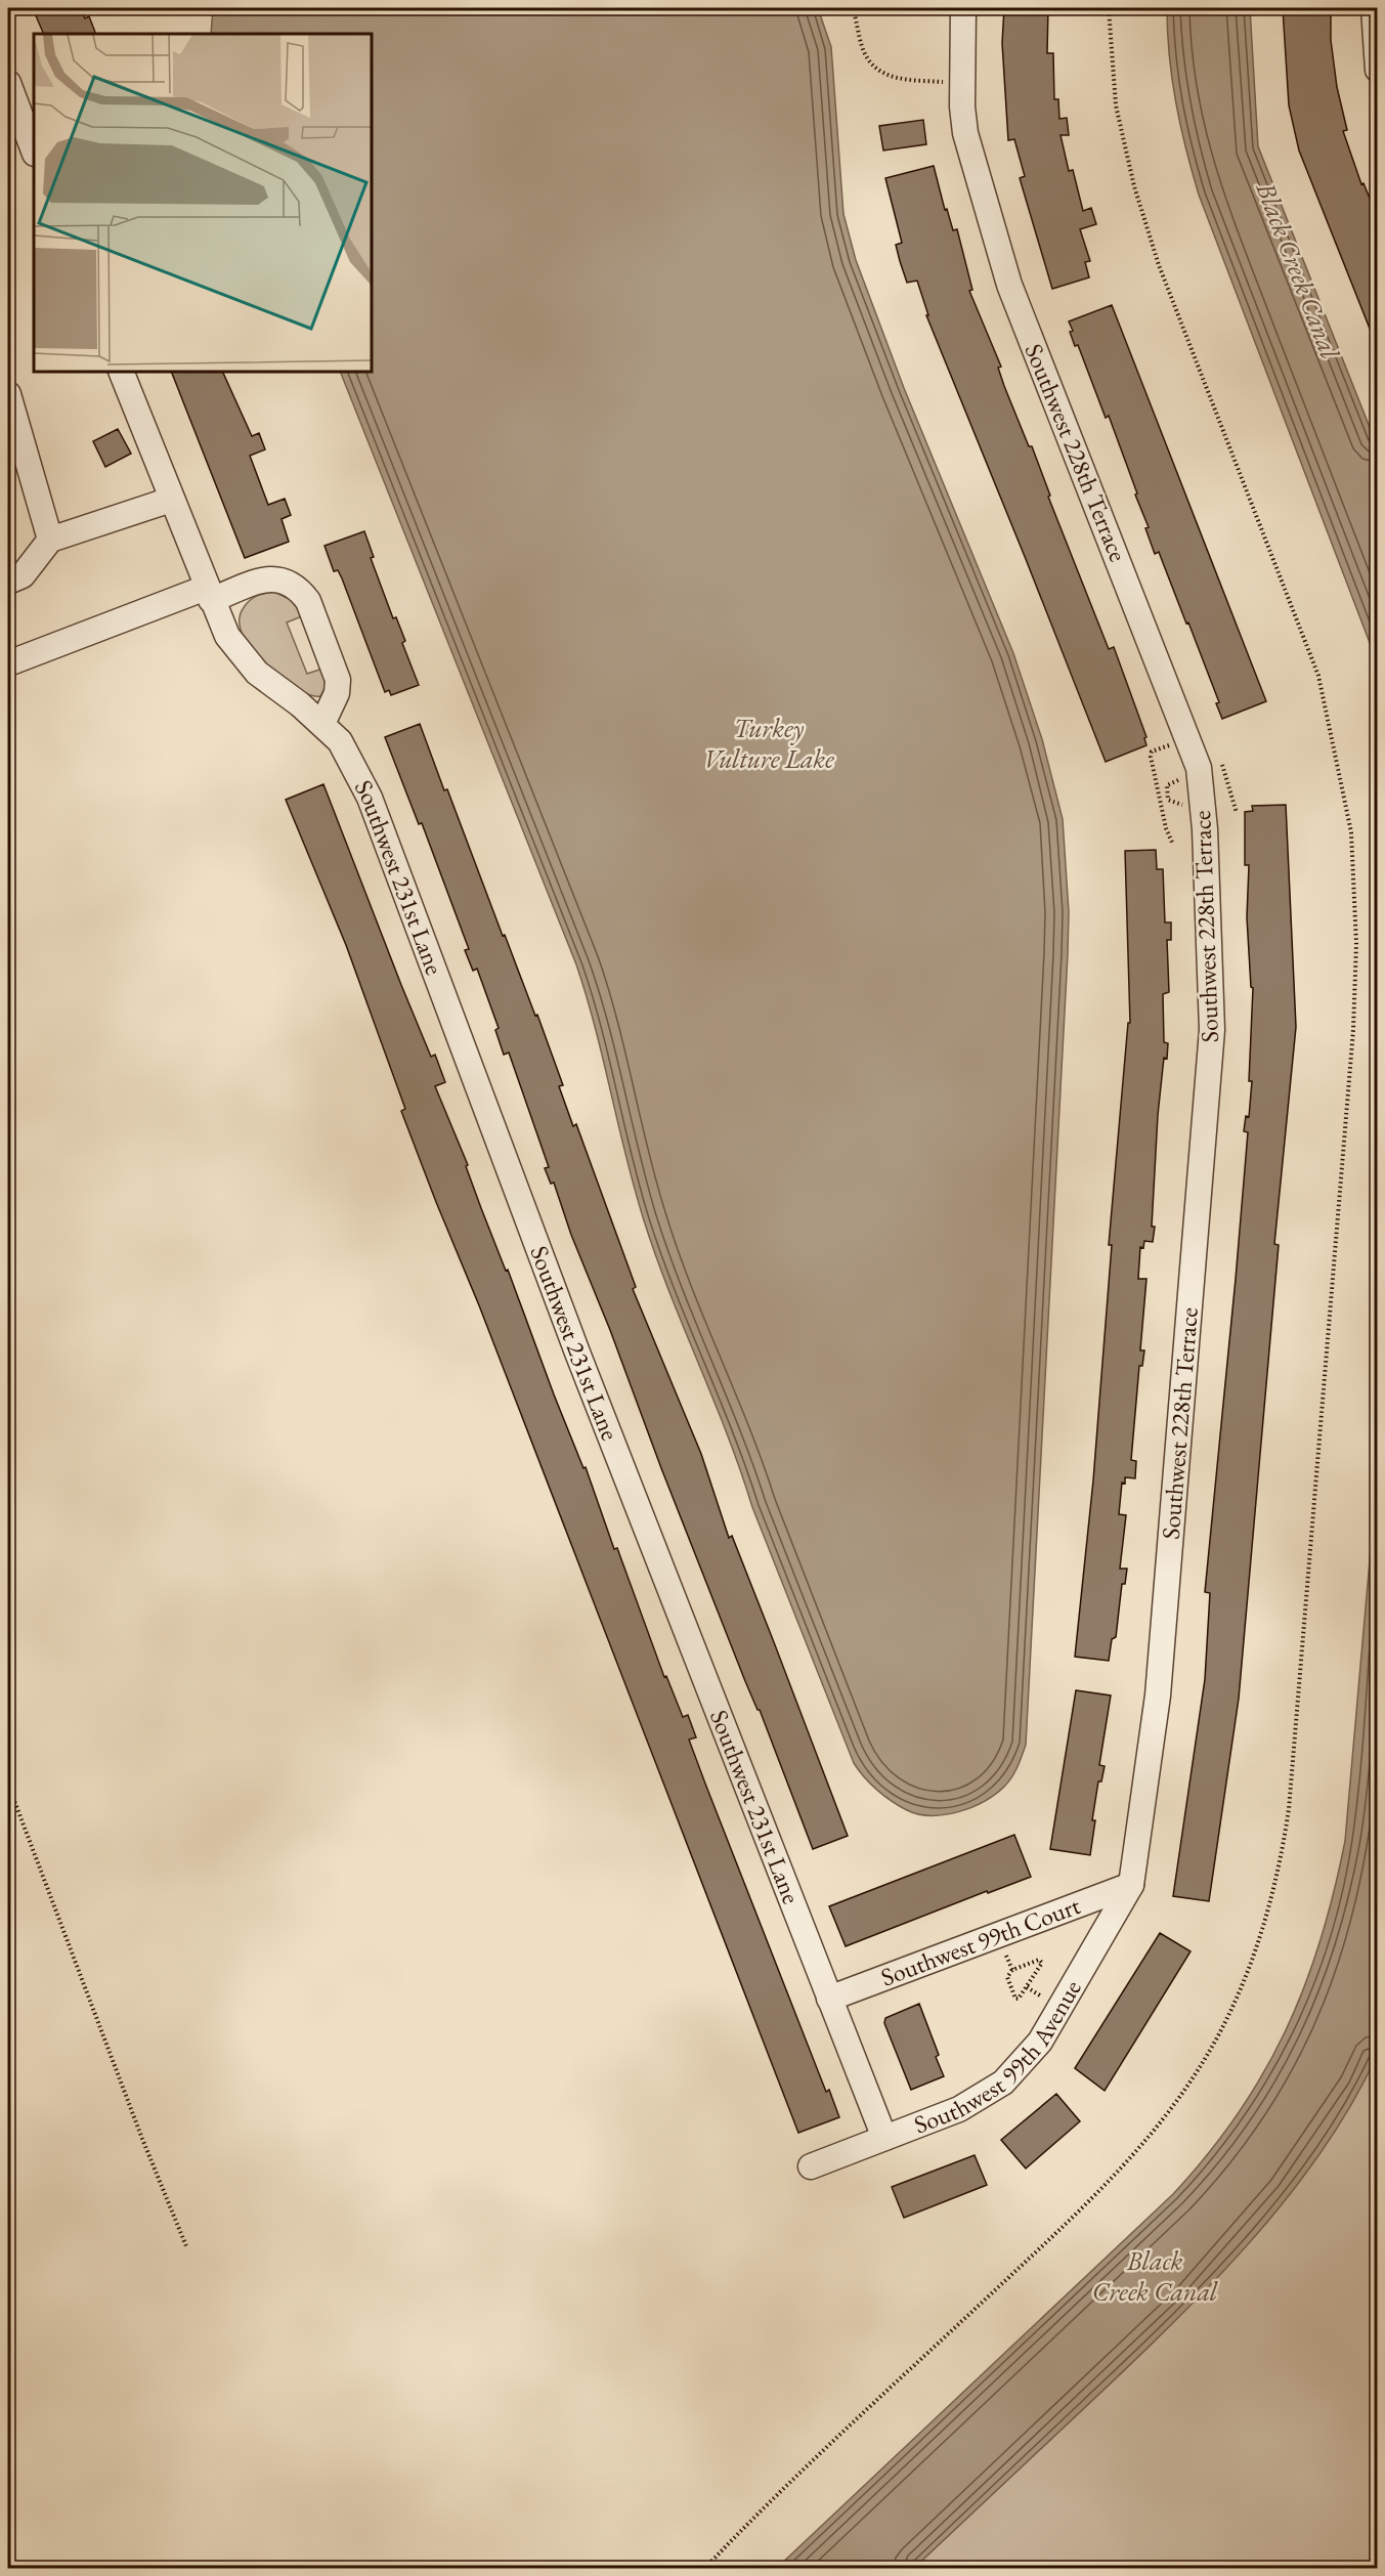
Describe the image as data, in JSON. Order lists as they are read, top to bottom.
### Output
{
  "streets": {
    "street": [
      "Southwest 228th Terrace",
      "Southwest 231st Lane",
      "Southwest 99th Court",
      "Southwest 99th Avenue"
    ]
  },
  "crossings": [
    ["Southwest 228th Terrace", "Southwest 99th Court"],
    ["Southwest 228th Terrace", "Southwest 99th Avenue"],
    ["Southwest 231st Lane", "Southwest 99th Court"],
    ["Southwest 231st Lane", "Southwest 99th Avenue"],
    ["Southwest 99th Court", "Southwest 99th Avenue"]
  ],
  "water": ["Black Creek Canal", "Turkey Vulture Lake"]
}
